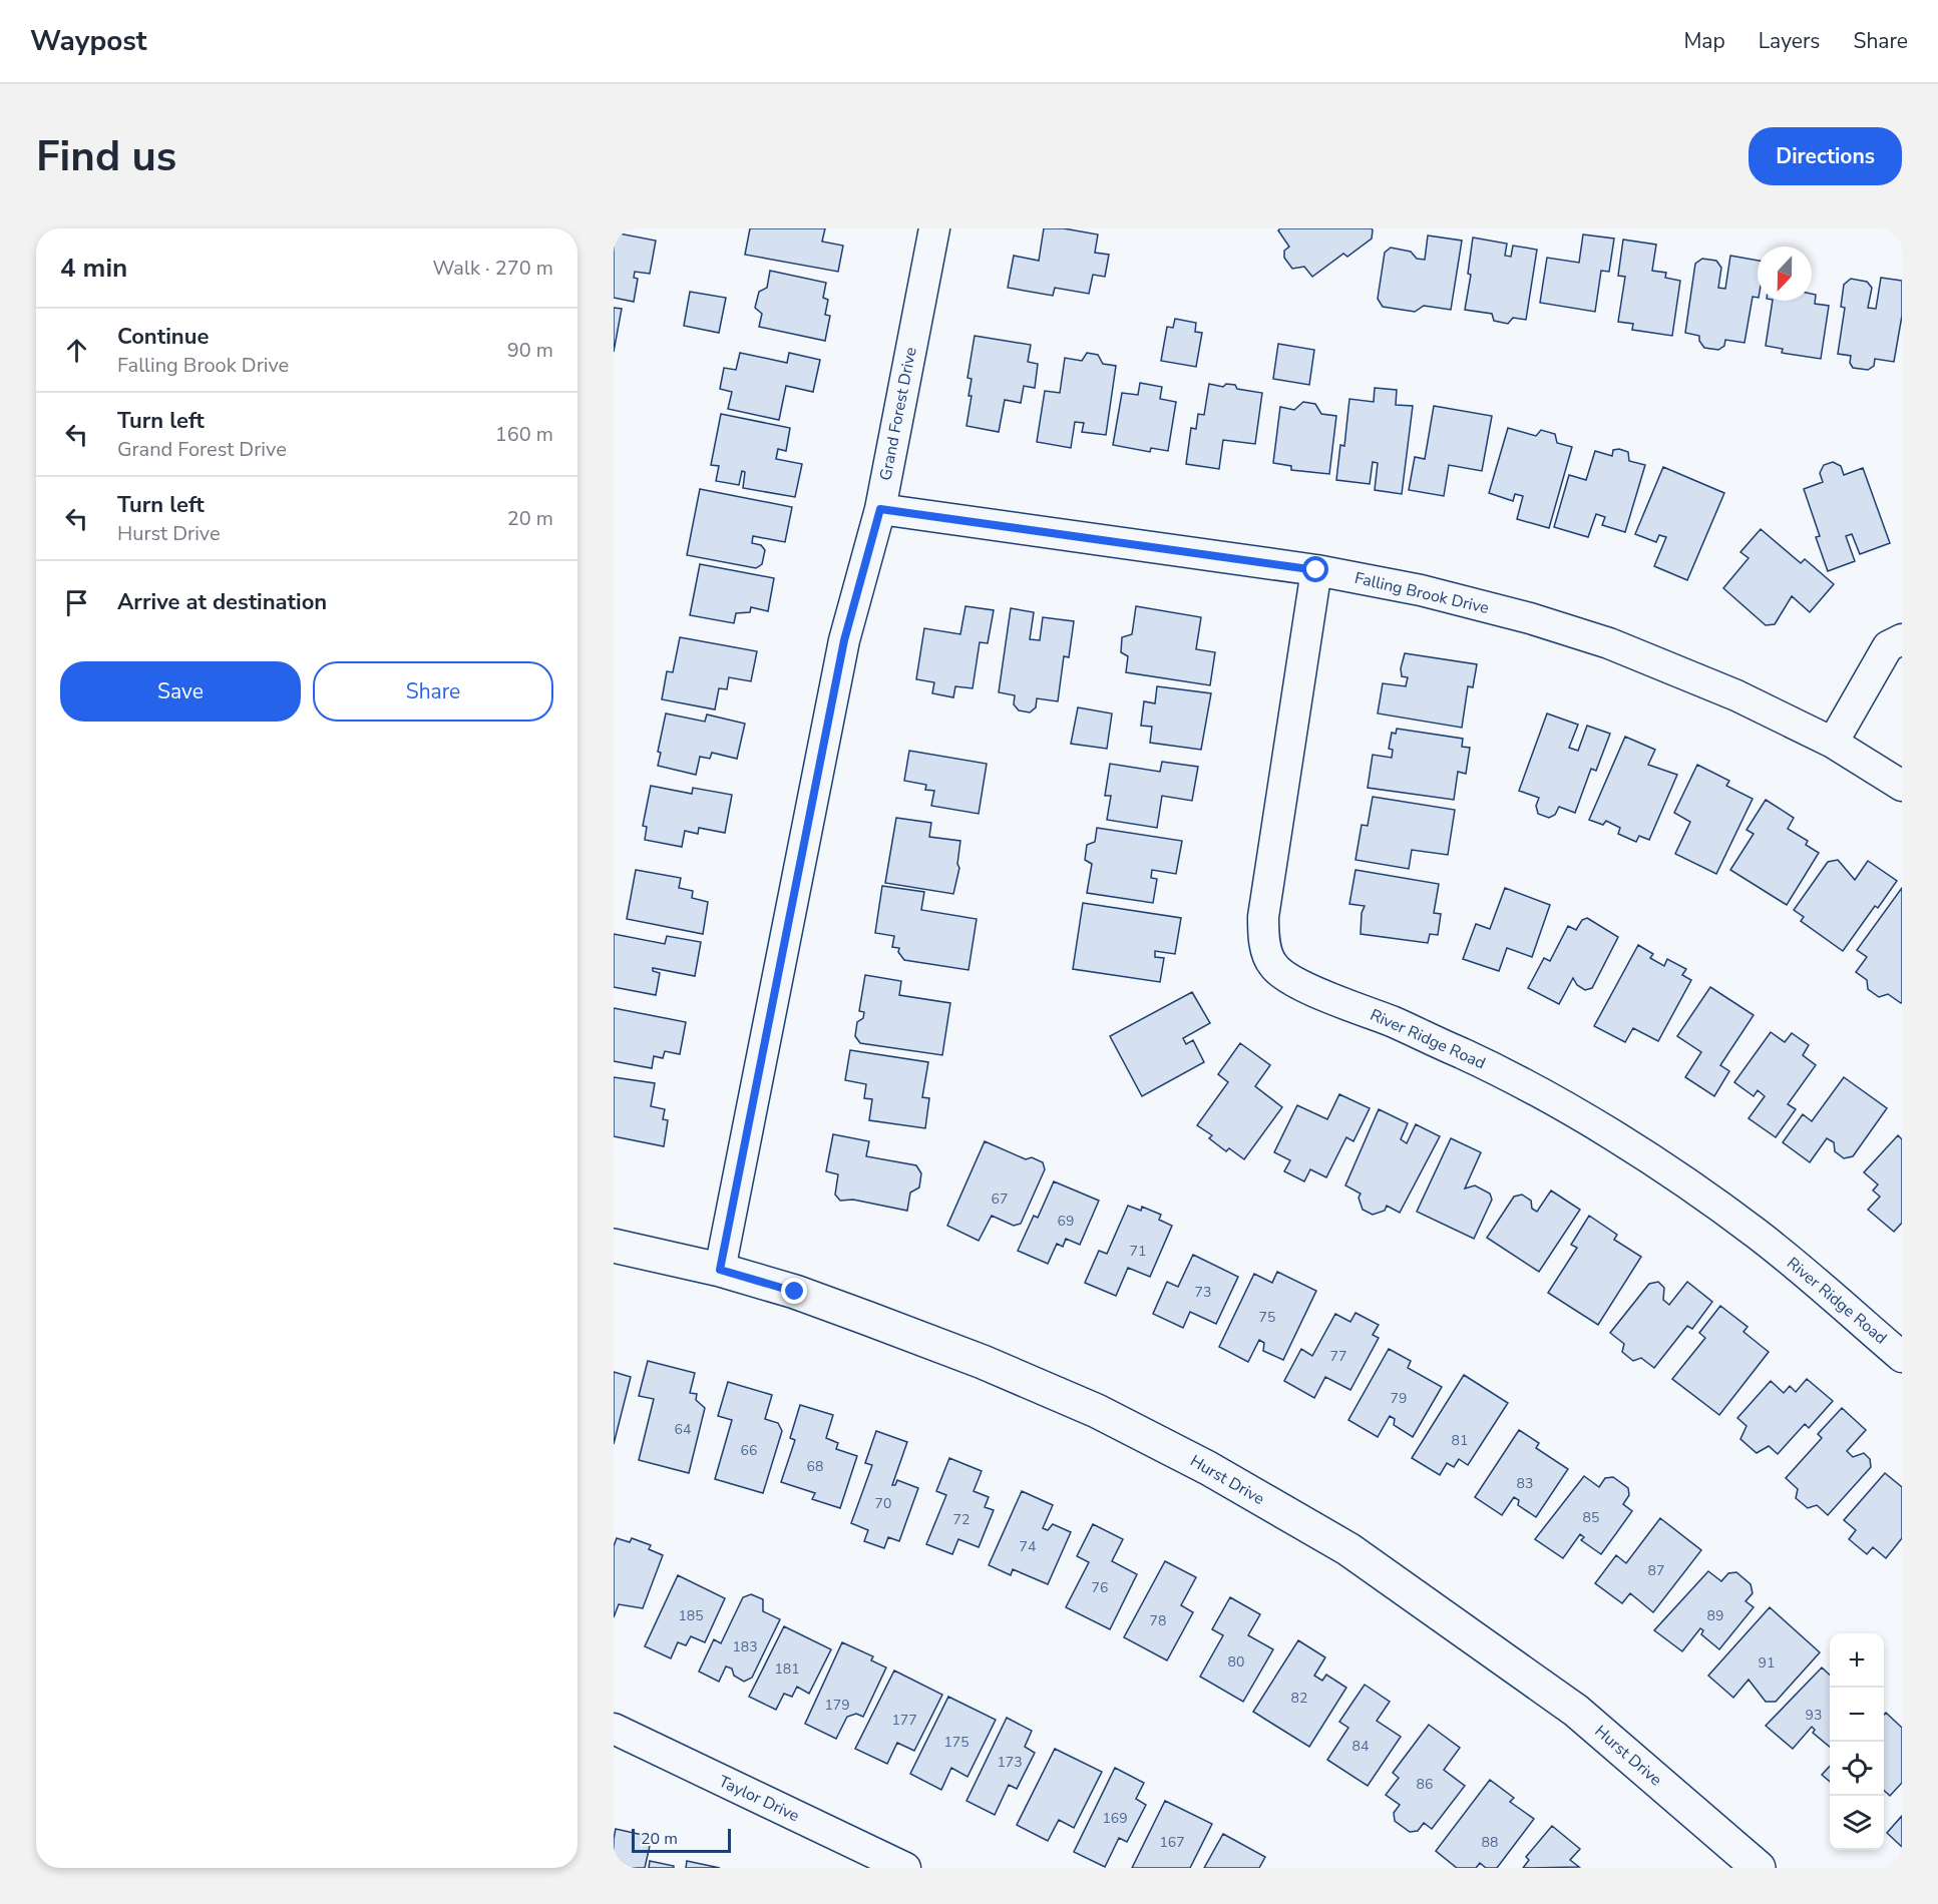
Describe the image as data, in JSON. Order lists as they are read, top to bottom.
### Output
{
  "streets": {
    "street": [
      "Grand Forest Drive",
      "Falling Brook Drive",
      "River Ridge Road",
      "Hurst Drive",
      "Taylor Drive"
    ]
  },
  "crossings": [
    ["Grand Forest Drive", "Falling Brook Drive"],
    ["Grand Forest Drive", "Hurst Drive"],
    ["Falling Brook Drive", "River Ridge Road"]
  ],
  "house_numbers": [
    "67",
    "69",
    "71",
    "73",
    "75",
    "77",
    "79",
    "64",
    "81",
    "66",
    "68",
    "83",
    "70",
    "85",
    "72",
    "74",
    "87",
    "76",
    "185",
    "89",
    "78",
    "183",
    "80",
    "91",
    "181",
    "82",
    "179",
    "93",
    "177",
    "175",
    "84",
    "173",
    "86",
    "169",
    "167",
    "88"
  ],
  "scale_bar": "20 m",
  "north": "bottom",
  "page": {
    "header": "Waypost",
    "nav": ["Map", "Layers", "Share"],
    "buttons": [
      "Directions",
      ["Save", "Share"]
    ],
    "title": "Find us",
    "heading": ["4 min", "Walk · 270 m"],
    "list": [
      ["Continue", "Falling Brook Drive", "90 m"],
      ["Turn left", "Grand Forest Drive", "160 m"],
      ["Turn left", "Hurst Drive", "20 m"],
      "Arrive at destination"
    ],
    "map_buttons": ["+", "−"],
    "scale": "20 m"
  }
}
